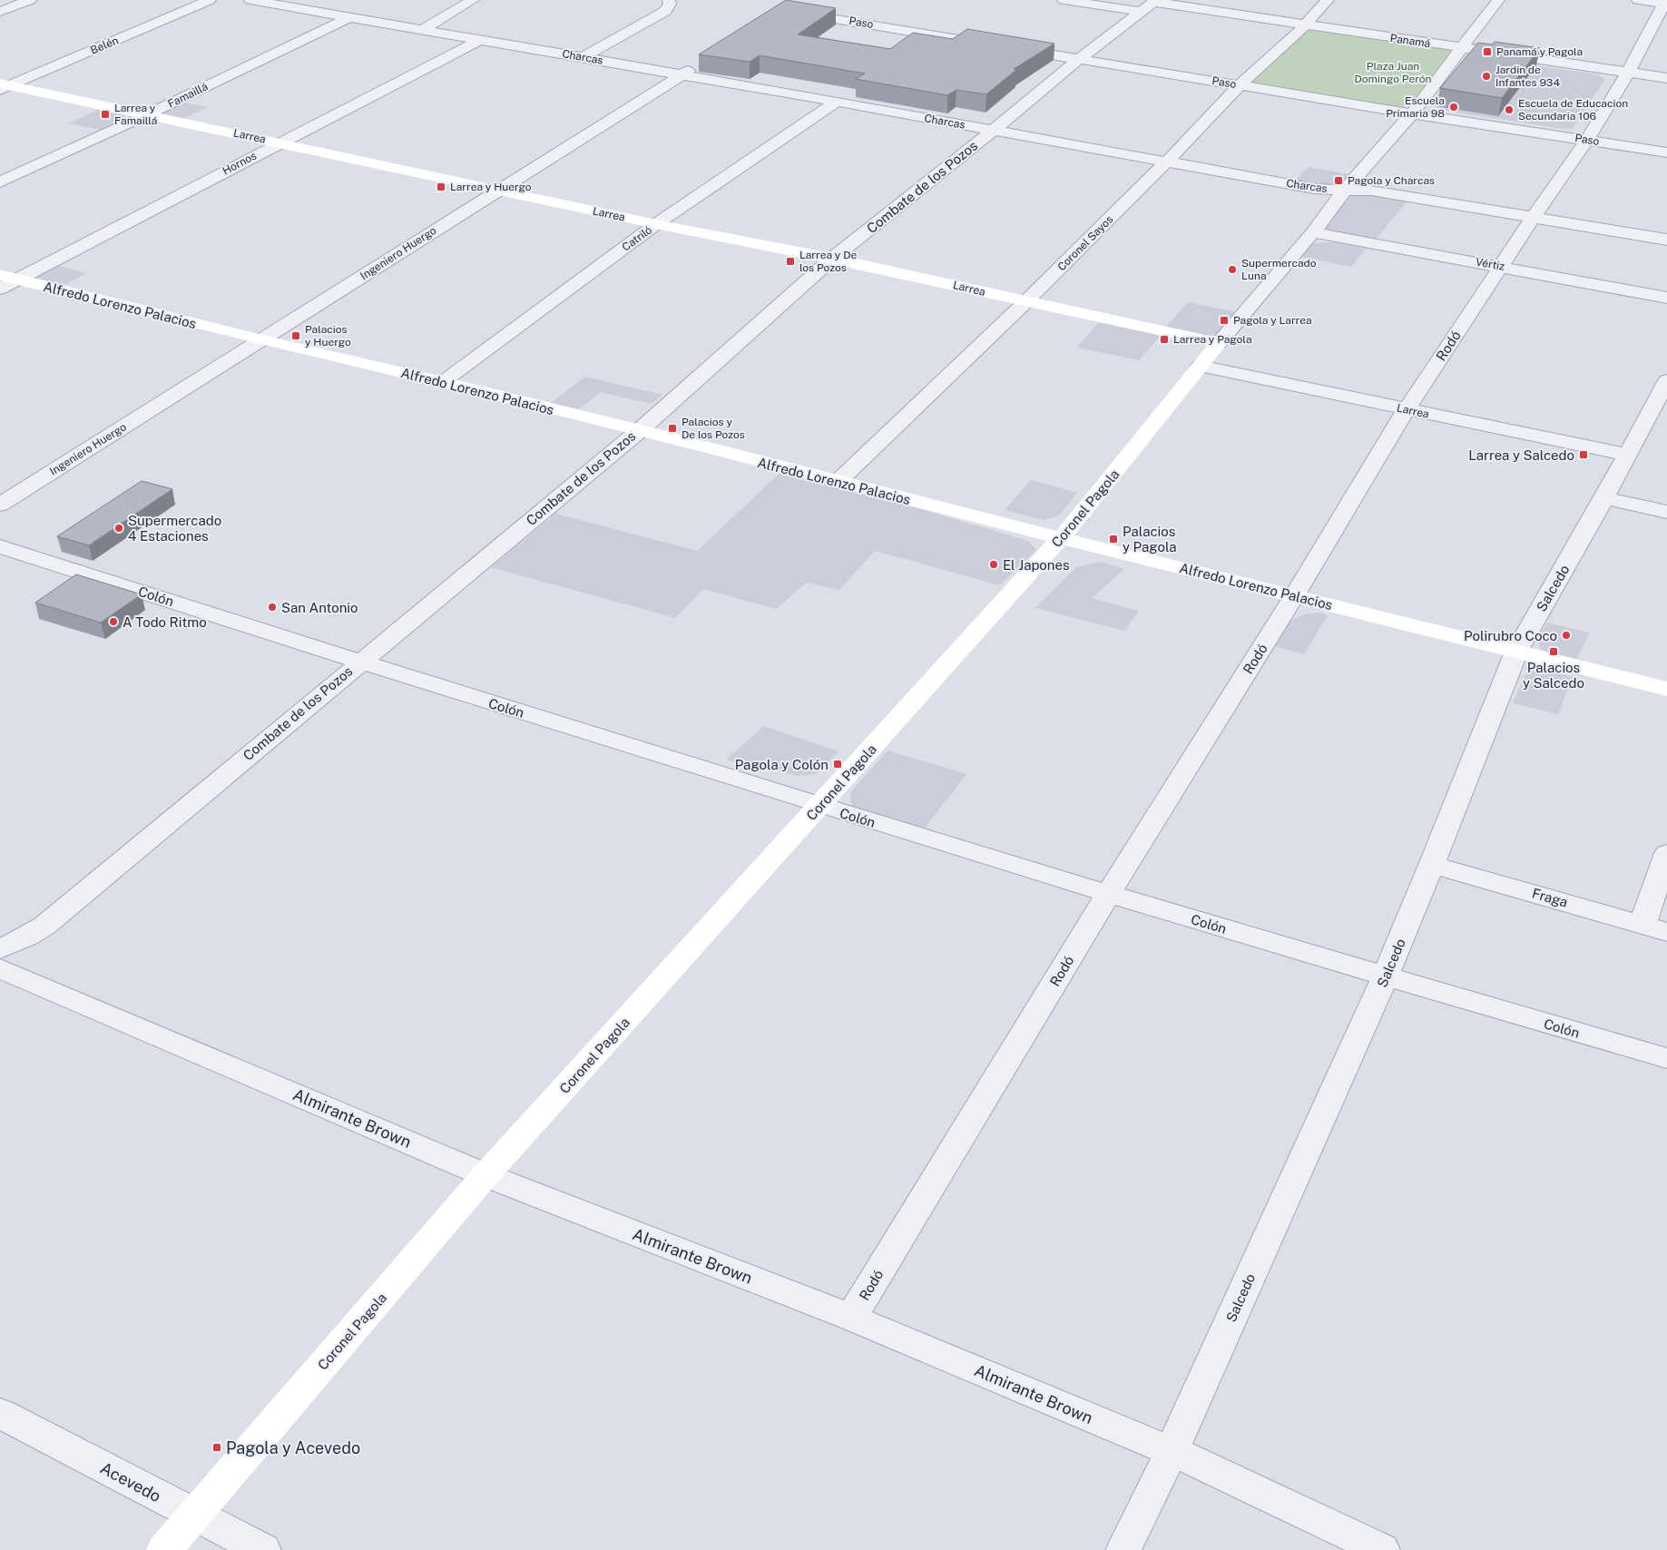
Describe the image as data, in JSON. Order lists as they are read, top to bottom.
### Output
{
  "streets": {
    "street": [
      "Paso",
      "Panamá",
      "Belén",
      "Charcas",
      "Famaillá",
      "Larrea",
      "Hornos",
      "Combate de los Pozos",
      "Catriló",
      "Coronel Sayos",
      "Ingeniero Huergo",
      "Vértiz",
      "Alfredo Lorenzo Palacios",
      "Rodó",
      "Coronel Pagola",
      "Salcedo",
      "Colón",
      "Fraga",
      "Almirante Brown",
      "Acevedo"
    ]
  },
  "crossings": [
    ["Paso", "Combate de los Pozos"],
    ["Paso", "Coronel Sayos"],
    ["Paso", "Rodó"],
    ["Paso", "Coronel Pagola"],
    ["Panamá", "Combate de los Pozos"],
    ["Panamá", "Coronel Sayos"],
    ["Panamá", "Rodó"],
    ["Panamá", "Coronel Pagola"],
    ["Belén", "Larrea"],
    ["Charcas", "Famaillá"],
    ["Charcas", "Hornos"],
    ["Charcas", "Combate de los Pozos"],
    ["Charcas", "Catriló"],
    ["Charcas", "Coronel Sayos"],
    ["Charcas", "Ingeniero Huergo"],
    ["Charcas", "Rodó"],
    ["Charcas", "Coronel Pagola"],
    ["Famaillá", "Larrea"],
    ["Larrea", "Hornos"],
    ["Larrea", "Combate de los Pozos"],
    ["Larrea", "Catriló"],
    ["Larrea", "Coronel Sayos"],
    ["Larrea", "Ingeniero Huergo"],
    ["Larrea", "Rodó"],
    ["Larrea", "Coronel Pagola"],
    ["Larrea", "Salcedo"],
    ["Hornos", "Alfredo Lorenzo Palacios"],
    ["Combate de los Pozos", "Alfredo Lorenzo Palacios"],
    ["Combate de los Pozos", "Colón"],
    ["Catriló", "Alfredo Lorenzo Palacios"],
    ["Coronel Sayos", "Alfredo Lorenzo Palacios"],
    ["Ingeniero Huergo", "Alfredo Lorenzo Palacios"],
    ["Vértiz", "Rodó"],
    ["Vértiz", "Coronel Pagola"],
    ["Alfredo Lorenzo Palacios", "Rodó"],
    ["Alfredo Lorenzo Palacios", "Coronel Pagola"],
    ["Alfredo Lorenzo Palacios", "Salcedo"],
    ["Rodó", "Colón"],
    ["Rodó", "Almirante Brown"],
    ["Coronel Pagola", "Colón"],
    ["Coronel Pagola", "Almirante Brown"],
    ["Coronel Pagola", "Acevedo"],
    ["Salcedo", "Colón"],
    ["Salcedo", "Fraga"],
    ["Salcedo", "Almirante Brown"]
  ],
  "parks": ["Plaza Juan Domingo Perón"],
  "places": {
    "transit": [
      "Panamá y Pagola",
      "Larrea y Famaillá",
      "Pagola y Charcas",
      "Larrea y Huergo",
      "Larrea y De los Pozos",
      "Pagola y Larrea",
      "Palacios y Huergo",
      "Larrea y Pagola",
      "Palacios y De los Pozos",
      "Larrea y Salcedo",
      "Palacios y Pagola",
      "Palacios y Salcedo",
      "Pagola y Colón",
      "Pagola y Acevedo"
    ],
    "other": [
      "Jardin de Infantes 934",
      "Escuela Primaria 98",
      "Escuela de Educacion Secundaria 106",
      "Supermercado Luna",
      "Supermercado 4 Estaciones",
      "El Japones",
      "San Antonio",
      "A Todo Ritmo",
      "Polirubro Coco"
    ]
  }
}
